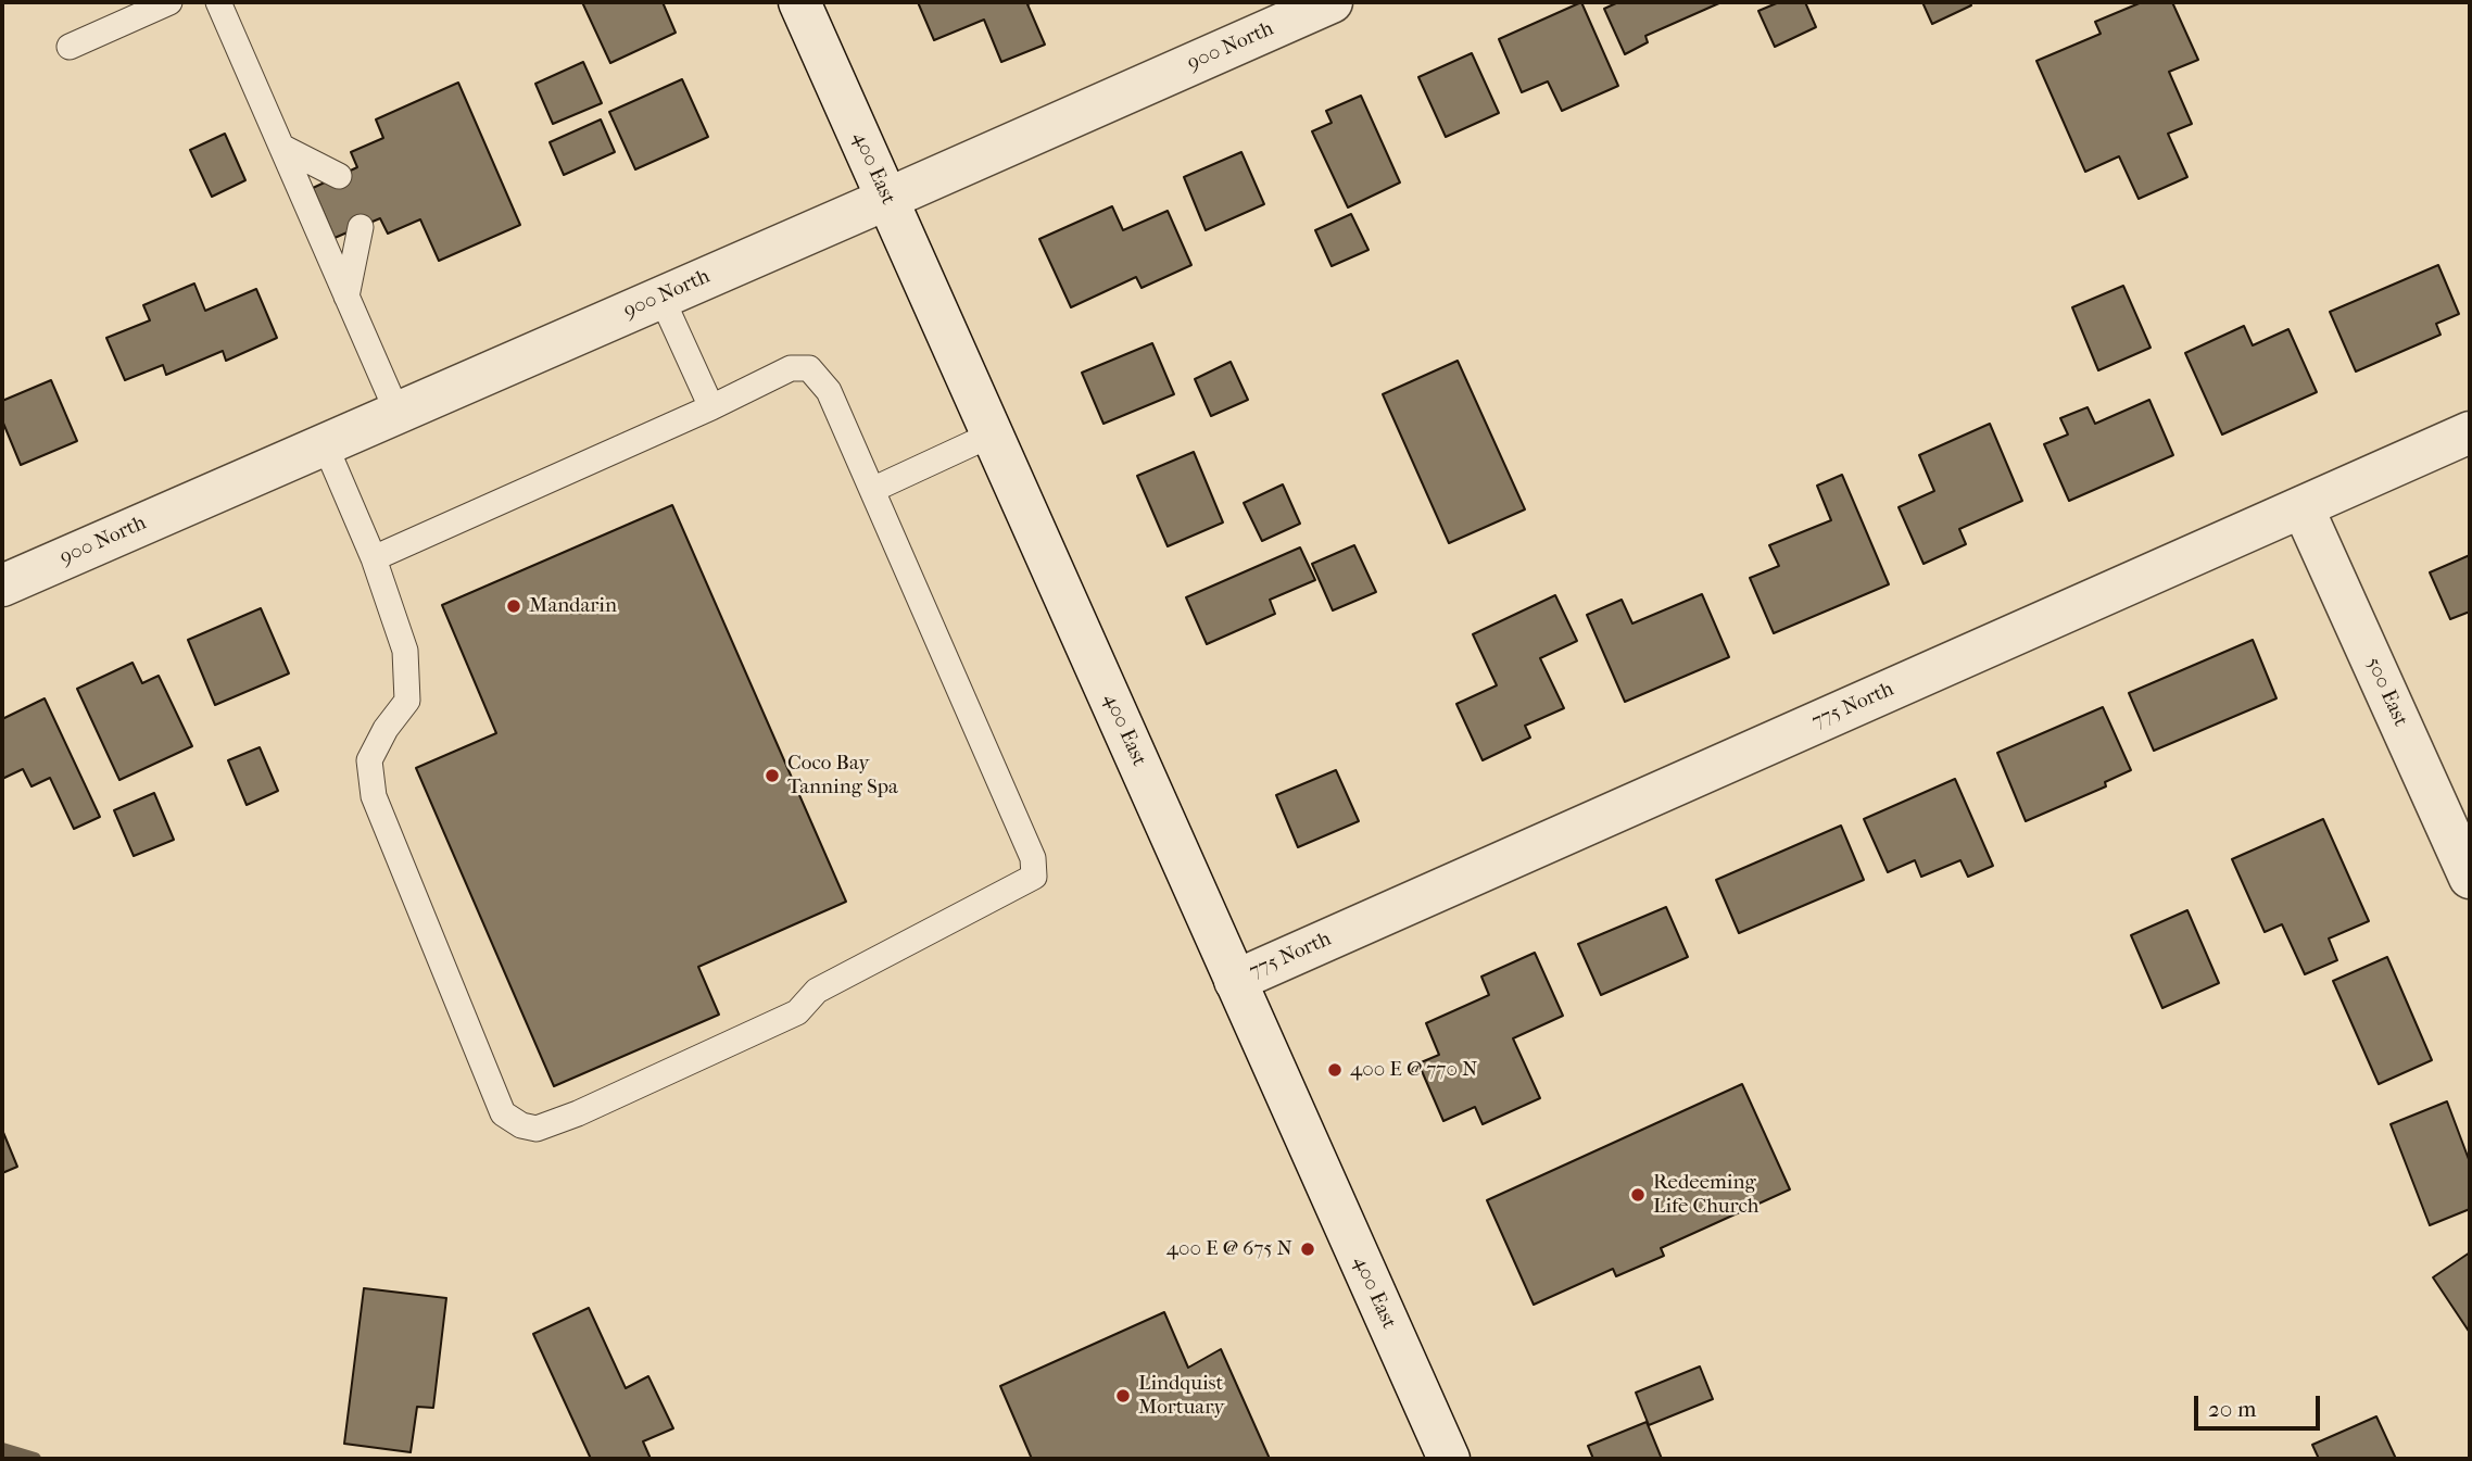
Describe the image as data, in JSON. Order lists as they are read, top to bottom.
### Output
{
  "streets": {
    "street": [
      "900 North",
      "400 East",
      "500 East",
      "775 North"
    ]
  },
  "crossings": [
    ["900 North", "400 East"],
    ["400 East", "775 North"],
    ["500 East", "775 North"]
  ],
  "places": [
    "Mandarin",
    "Coco Bay Tanning Spa",
    "400 E @ 770 N",
    "Redeeming Life Church",
    "400 E @ 675 N",
    "Lindquist Mortuary"
  ],
  "scale_bar": "20 m"
}
